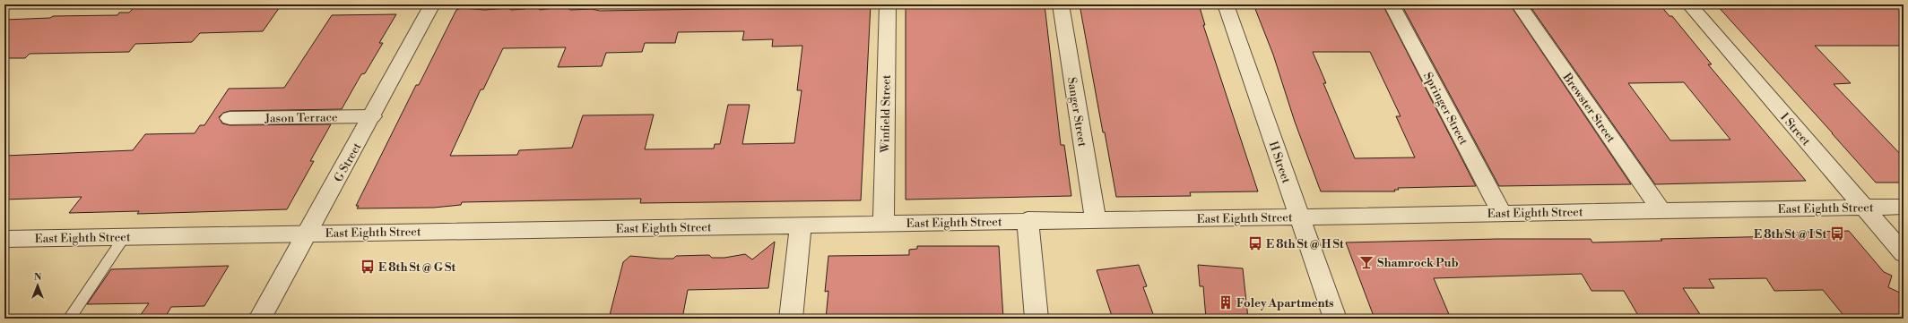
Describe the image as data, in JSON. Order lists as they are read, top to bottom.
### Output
{
  "streets": {
    "street": [
      "Brewster Street",
      "Springer Street",
      "Sanger Street",
      "Winfield Street",
      "Jason Terrace",
      "I Street",
      "G Street",
      "H Street",
      "East Eighth Street"
    ]
  },
  "crossings": [
    ["Brewster Street", "East Eighth Street"],
    ["Springer Street", "East Eighth Street"],
    ["Sanger Street", "East Eighth Street"],
    ["Winfield Street", "East Eighth Street"],
    ["Jason Terrace", "G Street"],
    ["I Street", "East Eighth Street"],
    ["G Street", "East Eighth Street"],
    ["H Street", "East Eighth Street"]
  ],
  "places": {
    "bus stop": ["E 8th St @ I St", "E 8th St @ H St", "E 8th St @ G St"],
    "bar": ["Shamrock Pub"],
    "building": ["Foley Apartments"]
  },
  "north": "top"
}
